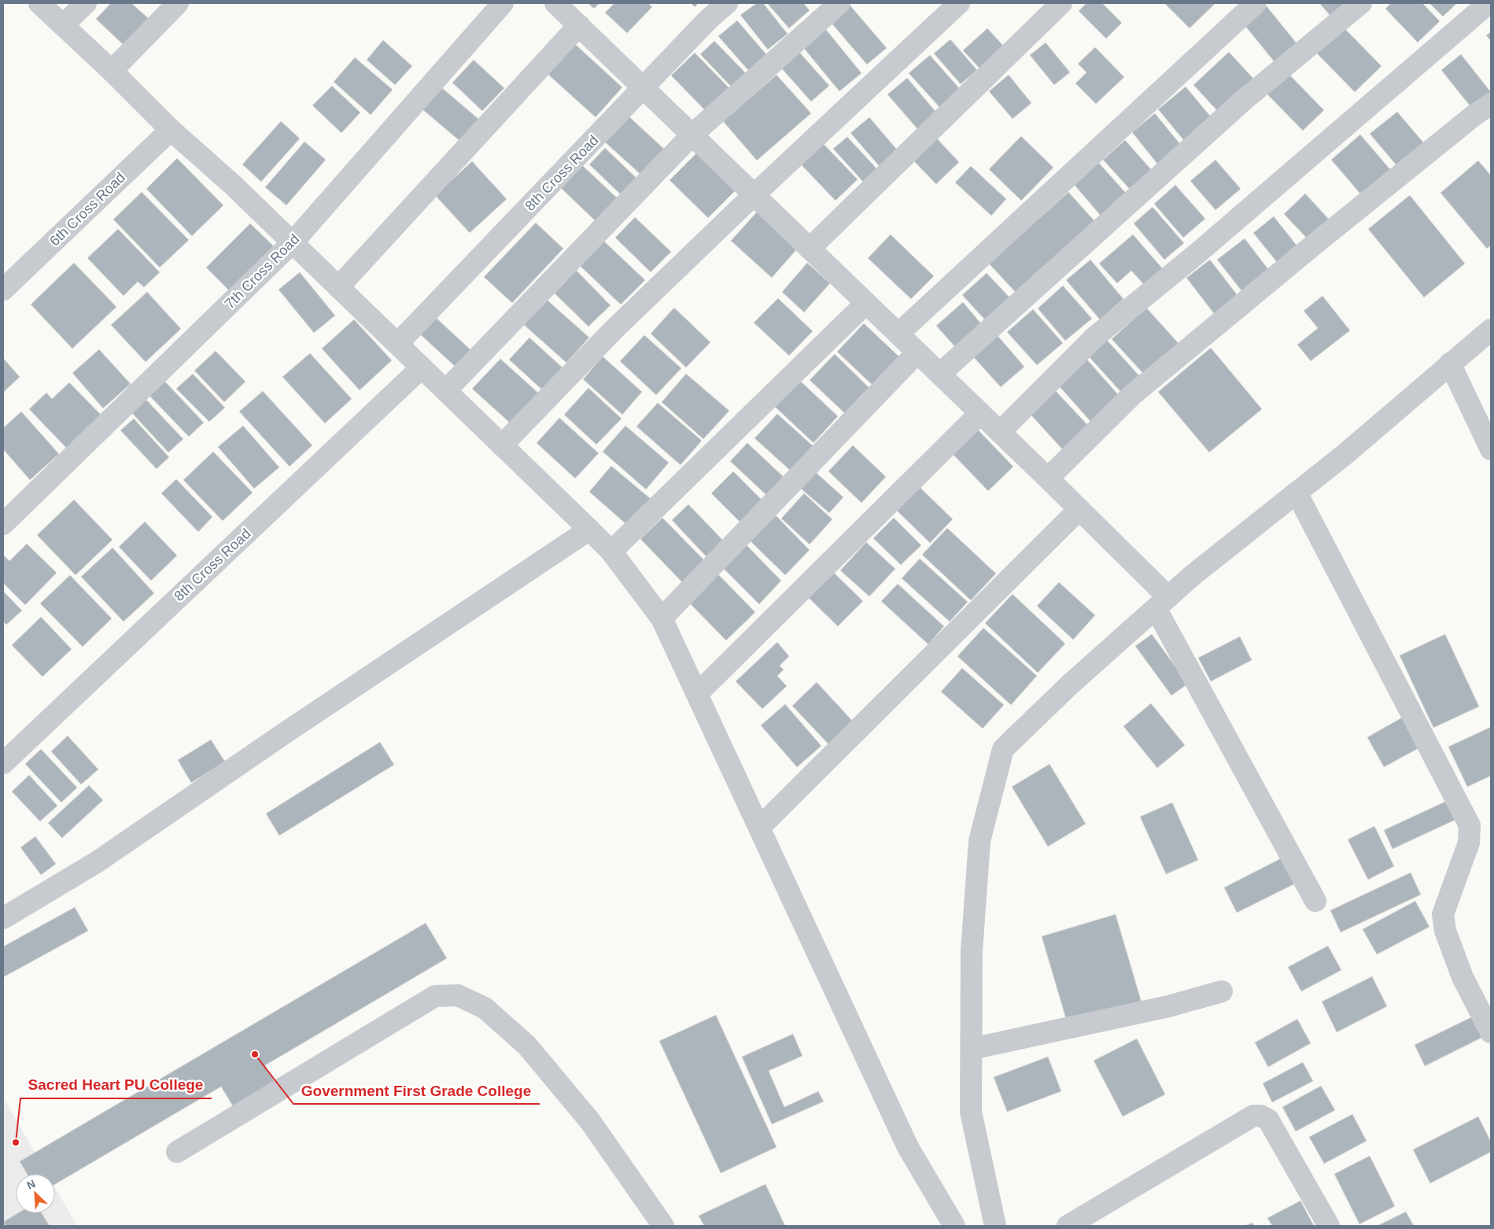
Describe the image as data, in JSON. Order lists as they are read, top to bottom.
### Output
{
  "streets": {
    "street": ["8th Cross Road", "6th Cross Road", "7th Cross Road"]
  },
  "places": ["Government First Grade College", "Sacred Heart PU College"],
  "north": "top left"
}
